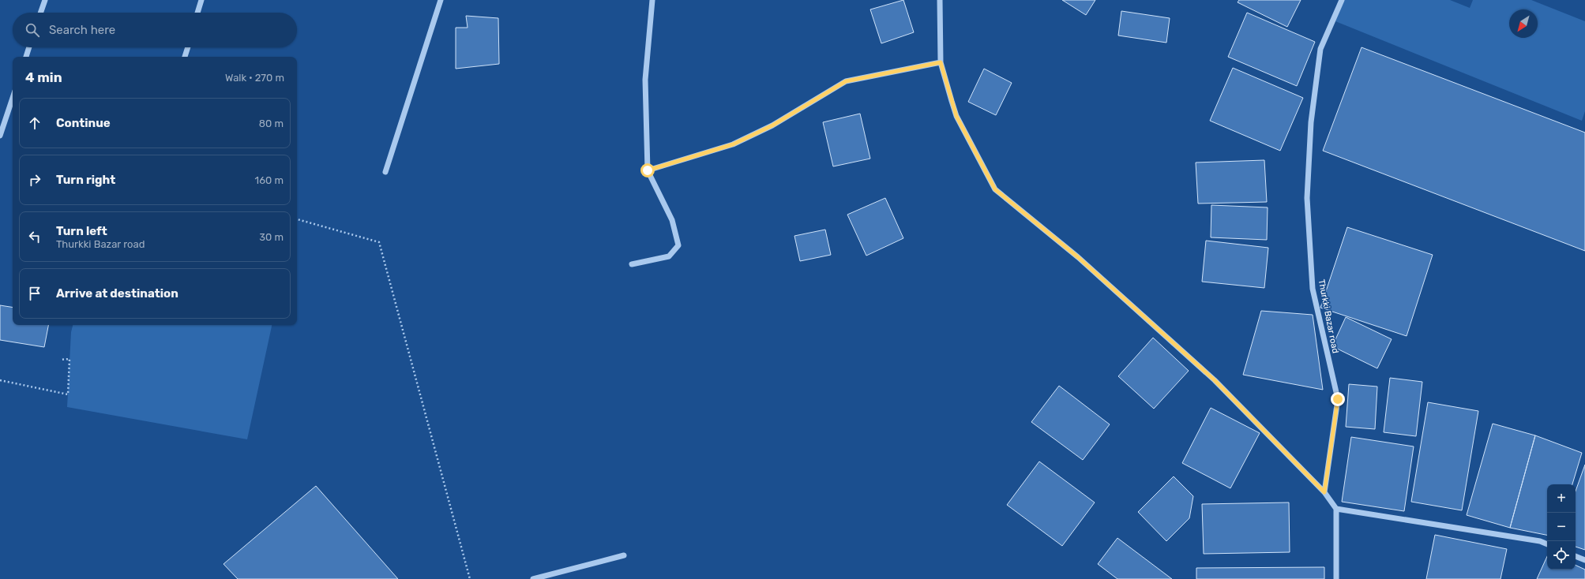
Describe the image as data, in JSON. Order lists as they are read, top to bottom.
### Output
{
  "streets": {
    "street": ["Thurkki Bazar road"]
  },
  "north": "bottom left",
  "page": {
    "search": "Search here",
    "heading": ["4 min", "Walk · 270 m"],
    "list": [
      ["Continue", "80 m"],
      ["Turn right", "160 m"],
      ["Turn left", "Thurkki Bazar road", "30 m"],
      "Arrive at destination"
    ],
    "map_buttons": ["+", "−"]
  }
}
